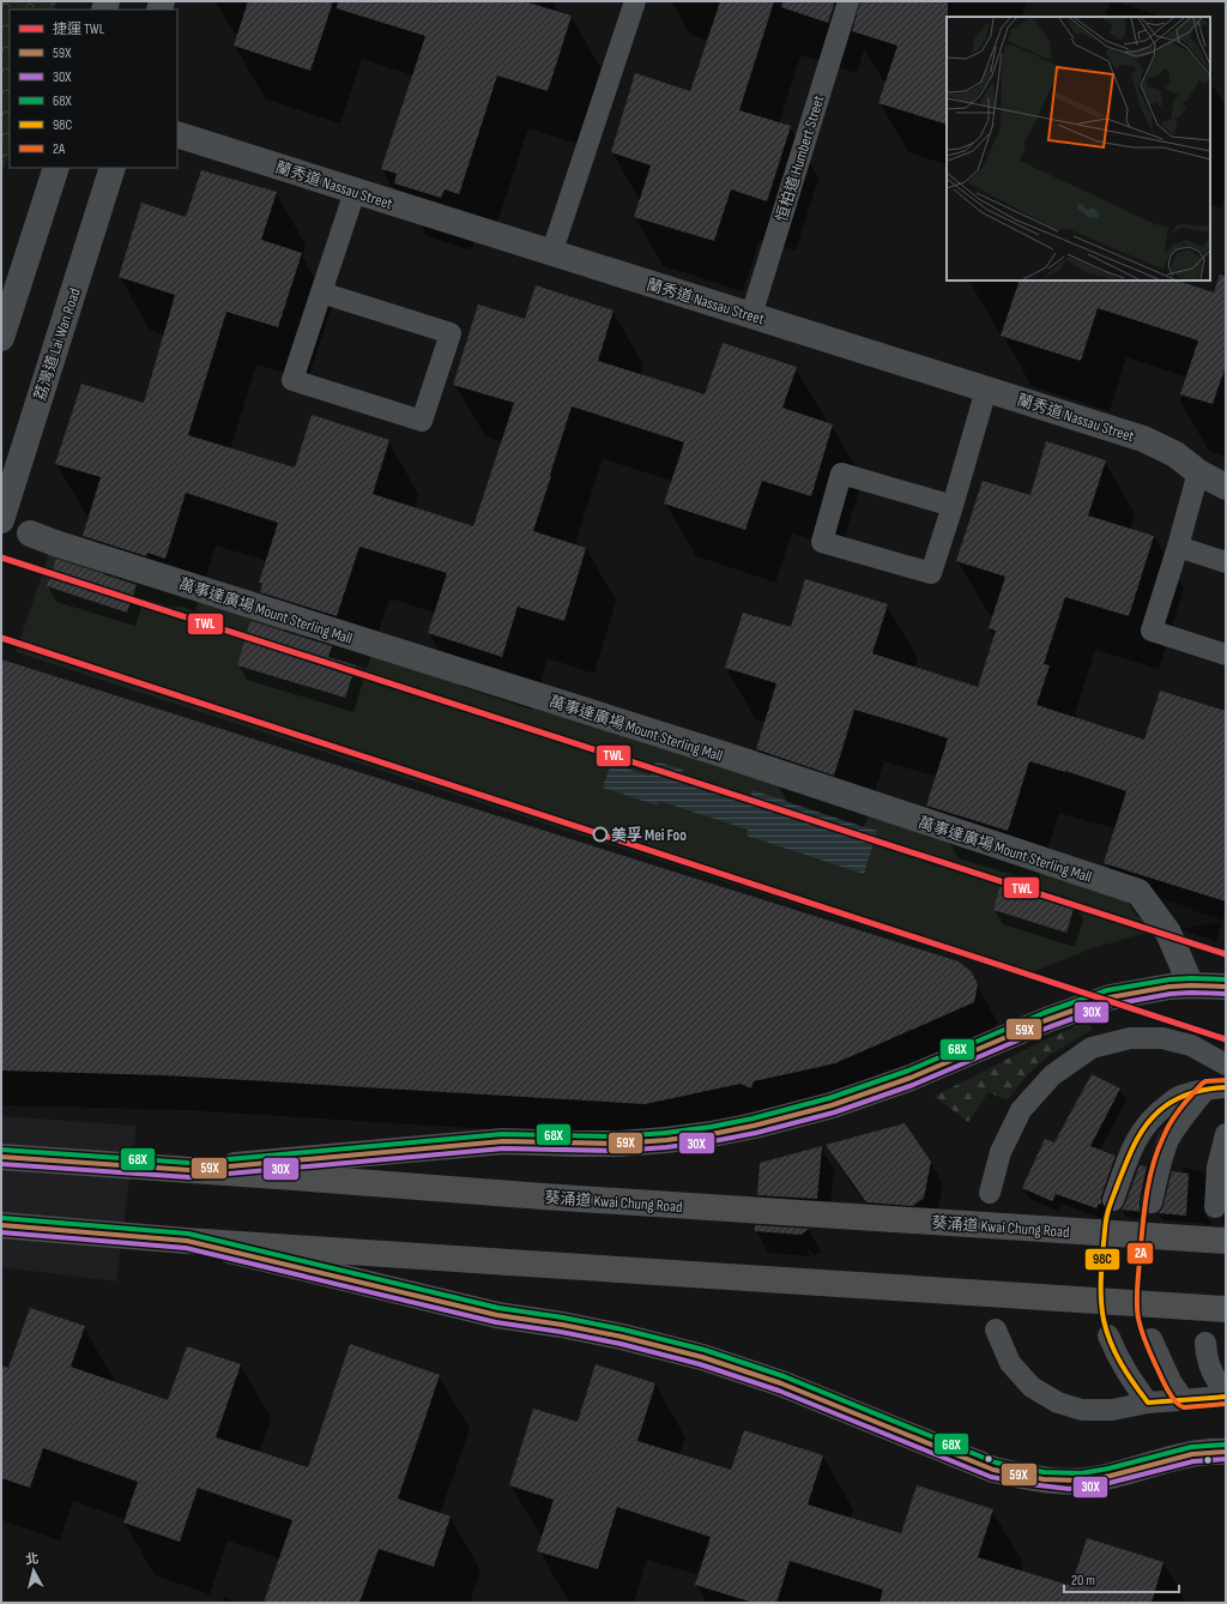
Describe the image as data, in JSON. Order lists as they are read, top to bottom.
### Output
{
  "streets": {
    "highway": ["葵涌道 Kwai Chung Road"],
    "street": ["蘭秀道 Nassau Street", "荔灣道 Lai Wan Road", "萬事達廣場 Mount Sterling Mall"],
    "lane": ["恒柏道 Humbert Street"]
  },
  "crossings": [
    ["恒柏道 Humbert Street", "蘭秀道 Nassau Street"]
  ],
  "places": ["美孚 Mei Foo"],
  "lines": [
    "metro line TWL",
    "transit line 68X",
    "transit line 59X",
    "transit line 30X",
    "transit line 2A",
    "transit line 98C"
  ],
  "legend": [
    "捷運 TWL",
    "59X",
    "30X",
    "68X",
    "98C",
    "2A"
  ],
  "scale_bar": "20 m",
  "north": "top"
}
